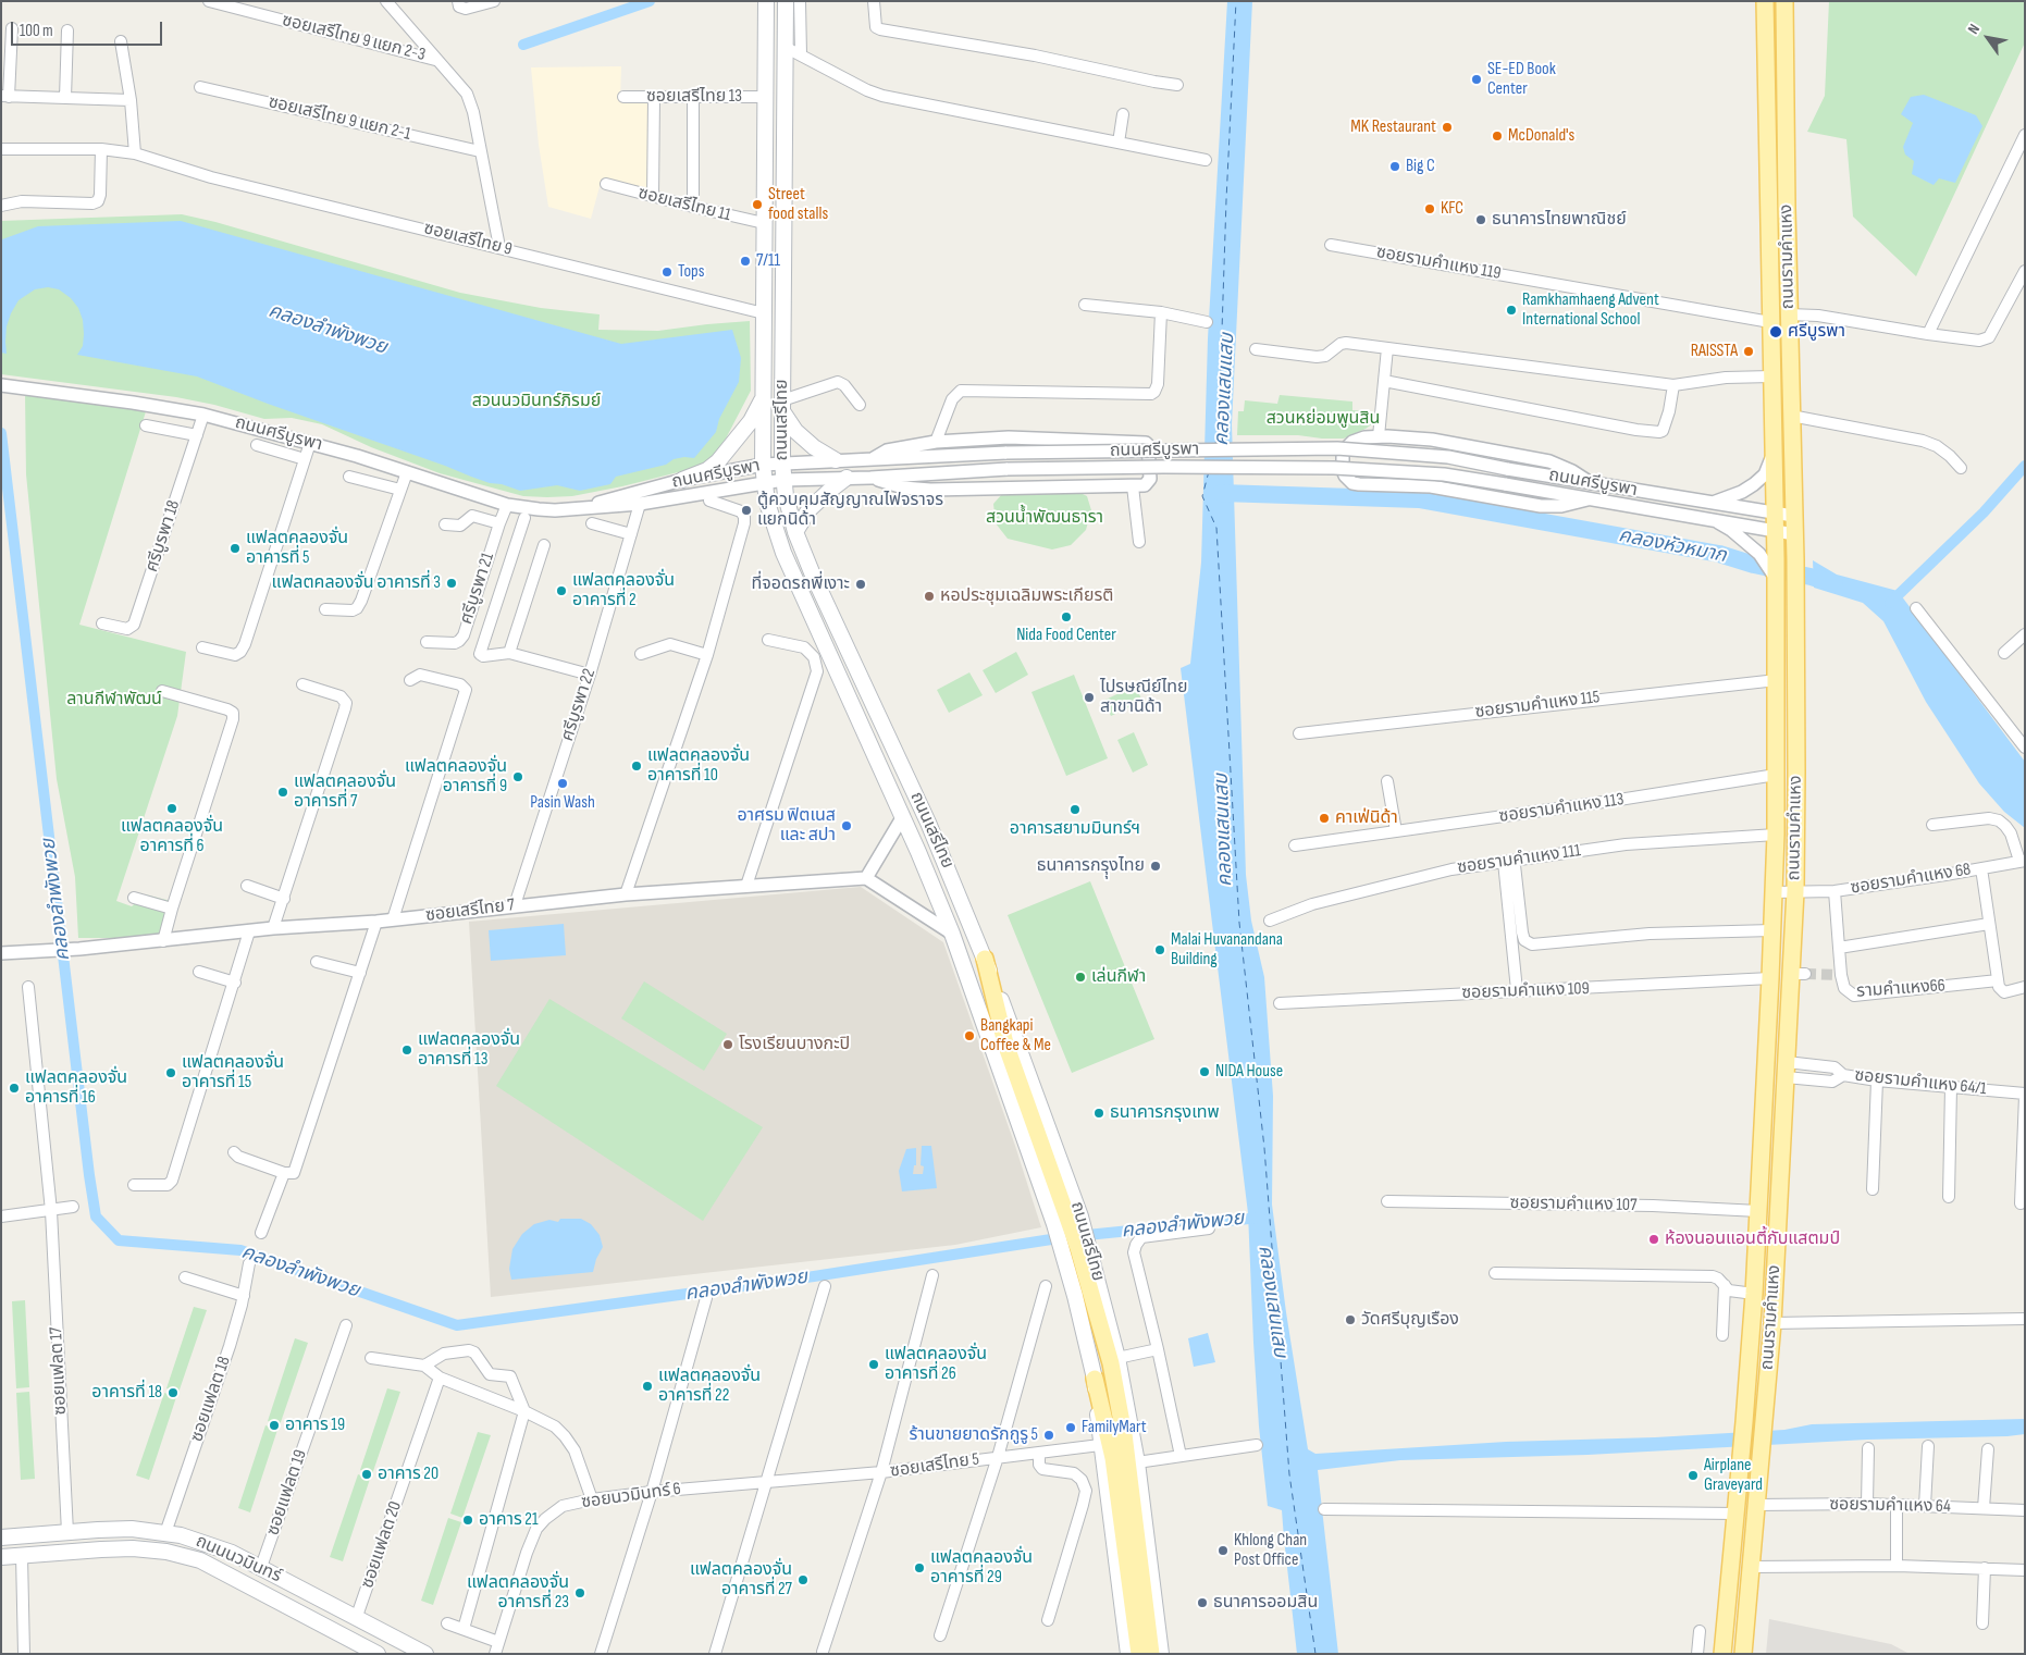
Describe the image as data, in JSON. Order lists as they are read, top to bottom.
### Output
{
  "streets": {
    "main road": ["ถนนรามคำแหง", "ถนนเสรีไทย", "ถนนนวมินทร์"],
    "street": [
      "ซอยเสรีไทย 9 แยก 2-3",
      "ซอยเสรีไทย 13",
      "ซอยเสรีไทย 9 แยก 2-1",
      "ซอยเสรีไทย 11",
      "ซอยเสรีไทย 9",
      "ซอยรามคำแหง 119",
      "ถนนศรีบูรพา",
      "ศรีบูรพา 18",
      "ศรีบูรพา 21",
      "ศรีบูรพา 22",
      "ซอยรามคำแหง 115",
      "ซอยรามคำแหง 113",
      "ซอยรามคำแหง 111",
      "ซอยรามคำแหง 68",
      "ซอยเสรีไทย 7",
      "รามคำแหง66",
      "ซอยรามคำแหง 109",
      "ซอยรามคำแหง 64/1",
      "ซอยรามคำแหง 107",
      "ซอยแฟลต 17",
      "ซอยแฟลต 18",
      "ซอยเสรีไทย 5",
      "ซอยแฟลต 19",
      "ซอยนวมินทร์ 6",
      "ซอยรามคำแหง 64",
      "ซอยแฟลต 20"
    ]
  },
  "crossings": [
    ["ซอยเสรีไทย 13", "ถนนเสรีไทย"],
    ["ซอยเสรีไทย 11", "ถนนเสรีไทย"],
    ["ซอยเสรีไทย 9", "ถนนเสรีไทย"],
    ["ถนนรามคำแหง", "ซอยรามคำแหง 119"],
    ["ถนนรามคำแหง", "ถนนศรีบูรพา"],
    ["ถนนรามคำแหง", "ซอยรามคำแหง 115"],
    ["ถนนรามคำแหง", "ซอยรามคำแหง 113"],
    ["ถนนรามคำแหง", "ซอยรามคำแหง 111"],
    ["ถนนรามคำแหง", "ซอยรามคำแหง 68"],
    ["ถนนรามคำแหง", "ซอยรามคำแหง 109"],
    ["ถนนรามคำแหง", "ซอยรามคำแหง 64/1"],
    ["ถนนรามคำแหง", "ซอยรามคำแหง 107"],
    ["ถนนรามคำแหง", "ซอยรามคำแหง 64"],
    ["ถนนเสรีไทย", "ถนนศรีบูรพา"],
    ["ถนนเสรีไทย", "ซอยเสรีไทย 5"],
    ["ถนนศรีบูรพา", "ศรีบูรพา 18"],
    ["ถนนศรีบูรพา", "ศรีบูรพา 21"],
    ["ถนนศรีบูรพา", "ศรีบูรพา 22"],
    ["ศรีบูรพา 22", "ซอยเสรีไทย 7"],
    ["ซอยรามคำแหง 68", "รามคำแหง66"],
    ["ซอยแฟลต 17", "ถนนนวมินทร์"],
    ["ซอยแฟลต 18", "ถนนนวมินทร์"],
    ["ซอยเสรีไทย 5", "ซอยนวมินทร์ 6"],
    ["ซอยแฟลต 19", "ถนนนวมินทร์"],
    ["ซอยแฟลต 20", "ถนนนวมินทร์"]
  ],
  "water": ["คลองลำพังพวย", "คลองแสนแสบ", "คลองหัวหมาก"],
  "parks": [
    "สวนนวมินทร์ภิรมย์",
    "สวนหย่อมพูนสิน",
    "สวนน้ำพัฒนธารา",
    "ลานกีฬาพัฒน์"
  ],
  "places": [
    "SE-ED Book Center",
    "MK Restaurant",
    "McDonald's",
    "Big C",
    "Street food stalls",
    "KFC",
    "ธนาคารไทยพาณิชย์",
    "7/11",
    "Tops",
    "Ramkhamhaeng Advent International School",
    "ศรีบูรพา",
    "RAISSTA",
    "ตู้ควบคุมสัญญาณไฟจราจร แยกนิด้า",
    "แฟลตคลองจั่น อาคารที่ 5",
    "แฟลตคลองจั่น อาคารที่ 3",
    "ที่จอดรถพี่เงาะ",
    "แฟลตคลองจั่น อาคารที่ 2",
    "หอประชุมเฉลิมพระเกียรติ",
    "Nida Food Center",
    "ไปรษณีย์ไทย สาขานิด้า",
    "แฟลตคลองจั่น อาคารที่ 10",
    "แฟลตคลองจั่น อาคารที่ 9",
    "Pasin Wash",
    "แฟลตคลองจั่น อาคารที่ 7",
    "แฟลตคลองจั่น อาคารที่ 6",
    "อาคารสยามมินทร์ฯ",
    "คาเฟ่นิด้า",
    "อาศรม ฟิตเนส และ สปา",
    "ธนาคารกรุุงไทย",
    "Malai Huvanandana Building",
    "เล่นกีฬา",
    "Bangkapi Coffee & Me",
    "โรงเรียนบางกะปิ",
    "แฟลตคลองจั่น อาคารที่ 13",
    "NIDA House",
    "แฟลตคลองจั่น อาคารที่ 15",
    "แฟลตคลองจั่น อาคารที่ 16",
    "ธนาคารกรุงเทพ",
    "ห้องนอนแอนตี้กับแสตมป์",
    "วัดศรีบุญเรือง",
    "แฟลตคลองจั่น อาคารที่ 26",
    "แฟลตคลองจั่น อาคารที่ 22",
    "อาคารที่ 18",
    "อาคาร 19",
    "FamilyMart",
    "ร้านขายยาดรักกูรู 5",
    "อาคาร 20",
    "Airplane Graveyard",
    "อาคาร 21",
    "Khlong Chan Post Office",
    "แฟลตคลองจั่น อาคารที่ 29",
    "แฟลตคลองจั่น อาคารที่ 27",
    "แฟลตคลองจั่น อาคารที่ 23",
    "ธนาคารออมสิน"
  ],
  "scale_bar": "100 m",
  "north": "top left"
}
